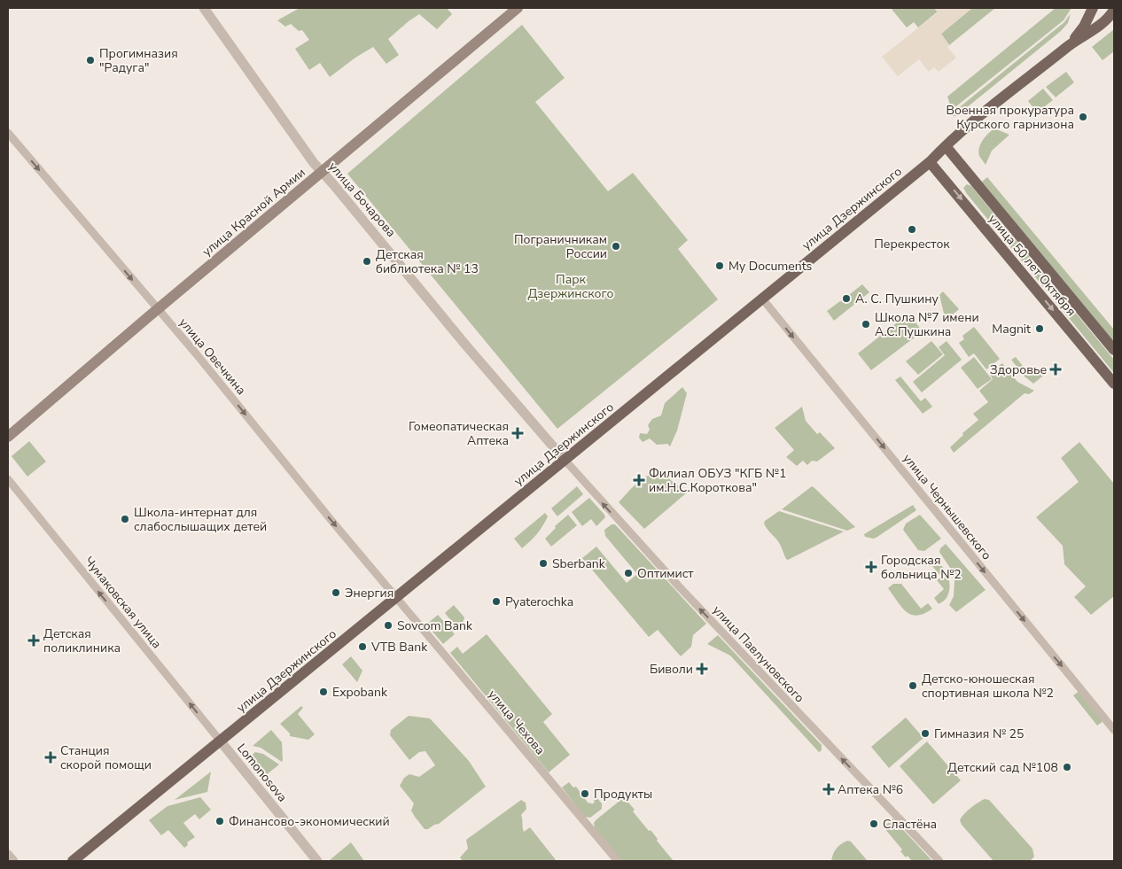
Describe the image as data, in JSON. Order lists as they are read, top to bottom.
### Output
{
  "streets": {
    "main road": ["улица Дзержинского", "улица Красной Армии", "улица 50 лет Октября"],
    "street": [
      "улица Бочарова",
      "улица Овечкина",
      "улица Чернышевского",
      "Чумаковская улица",
      "улица Павлуновского",
      "улица Чехова",
      "Lomonosova"
    ]
  },
  "crossings": [
    ["улица Бочарова", "улица Дзержинского"],
    ["улица Бочарова", "улица Красной Армии"],
    ["улица Бочарова", "улица Павлуновского"],
    ["улица Дзержинского", "улица 50 лет Октября"],
    ["улица Дзержинского", "улица Овечкина"],
    ["улица Дзержинского", "улица Чернышевского"],
    ["улица Дзержинского", "Чумаковская улица"],
    ["улица Дзержинского", "улица Павлуновского"],
    ["улица Дзержинского", "улица Чехова"],
    ["улица Дзержинского", "Lomonosova"],
    ["улица Красной Армии", "улица Овечкина"],
    ["улица Овечкина", "улица Чехова"],
    ["Чумаковская улица", "Lomonosova"]
  ],
  "one_way": [
    "улица Овечкина",
    "улица Чернышевского",
    "Чумаковская улица",
    "улица Павлуновского"
  ],
  "parks": ["Парк Дзержинского"],
  "places": {
    "other": [
      "Прогимназия \"Радуга\"",
      "Военная прокуратура Курского гарнизона",
      "Перекресток",
      "Пограничникам России",
      "Детская библиотека № 13",
      "My Documents",
      "А. С. Пушкину",
      "Школа №7 имени А.С.Пушкина",
      "Magnit",
      "Школа-интернат для слабослышащих детей",
      "Sberbank",
      "Оптимист",
      "Энергия",
      "Pyaterochka",
      "Sovcom Bank",
      "VTB Bank",
      "Детско-юношеская спортивная школа №2",
      "Expobank",
      "Гимназия № 25",
      "Детский сад №108",
      "Продукты",
      "Финансово-экономический",
      "Сластёна"
    ],
    "health": [
      "Здоровье",
      "Гомеопатическая Аптека",
      "Филиал ОБУЗ \"КГБ №1 им.Н.С.Короткова\"",
      "Городская больница №2",
      "Детская поликлиника",
      "Биволи",
      "Станция скорой помощи",
      "Аптека №6"
    ]
  }
}
